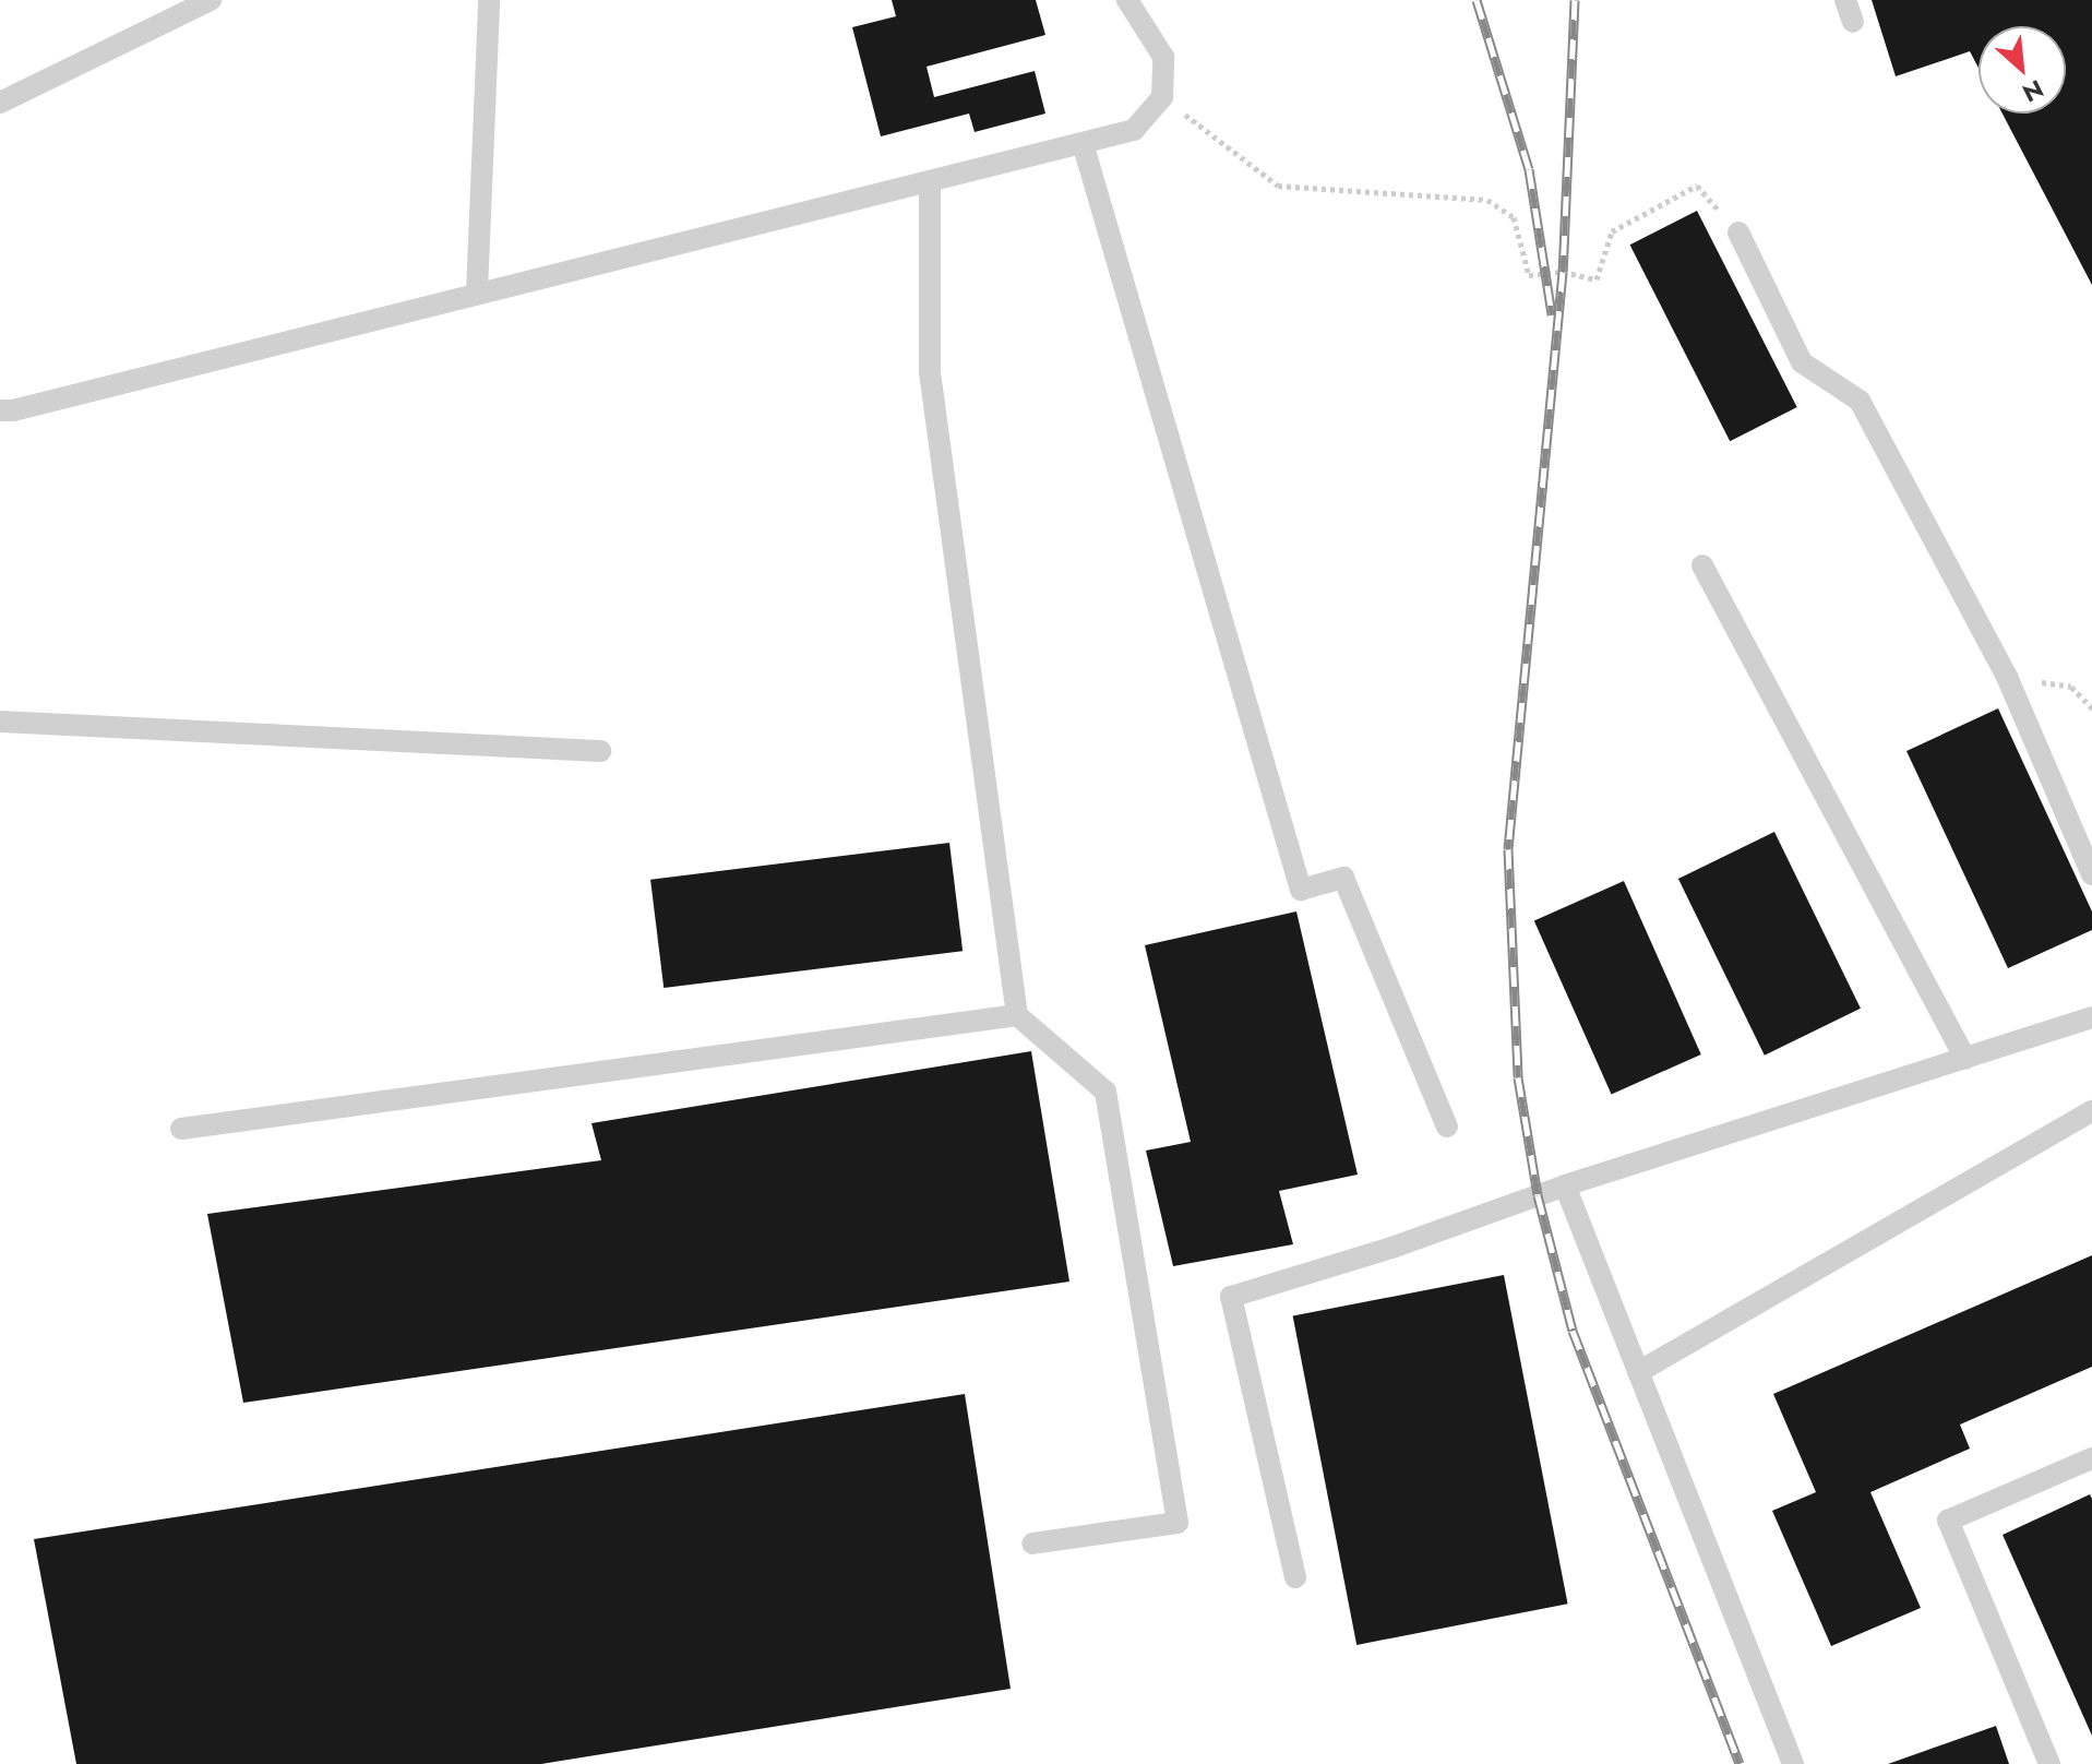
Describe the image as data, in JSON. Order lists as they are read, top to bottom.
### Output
{
  "north": "bottom right"
}
